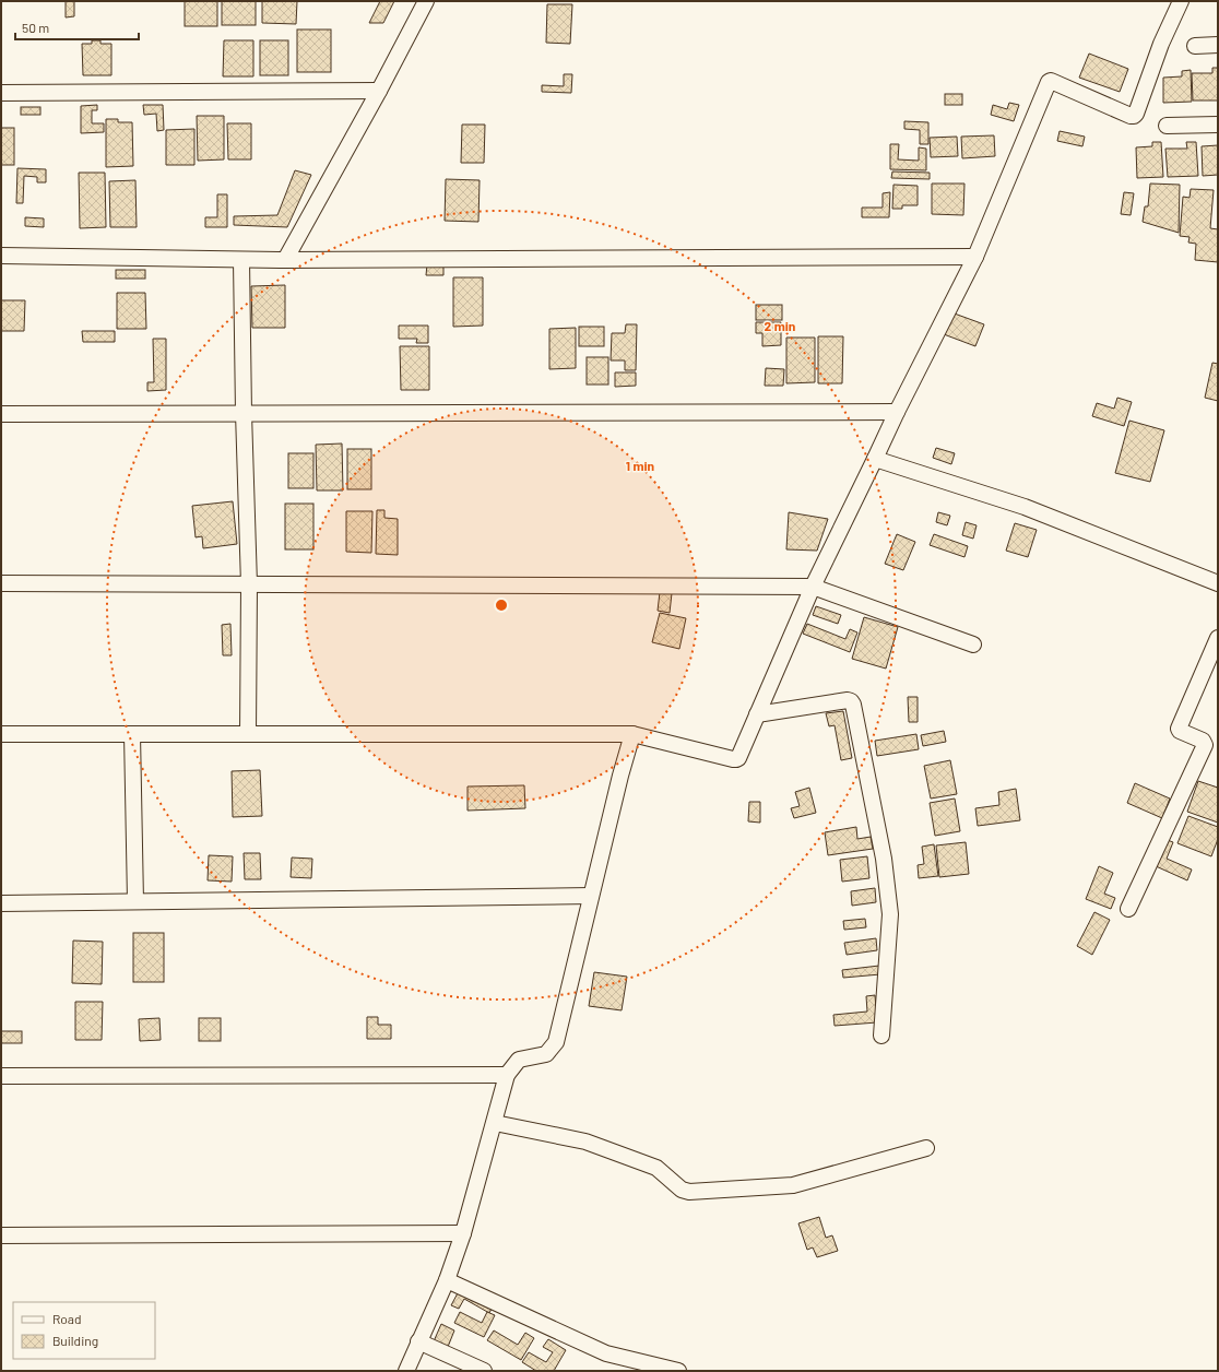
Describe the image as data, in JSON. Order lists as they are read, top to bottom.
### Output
{
  "legend": ["Road", "Building"],
  "scale_bar": "50 m",
  "rings": ["2 min", "1 min"]
}
